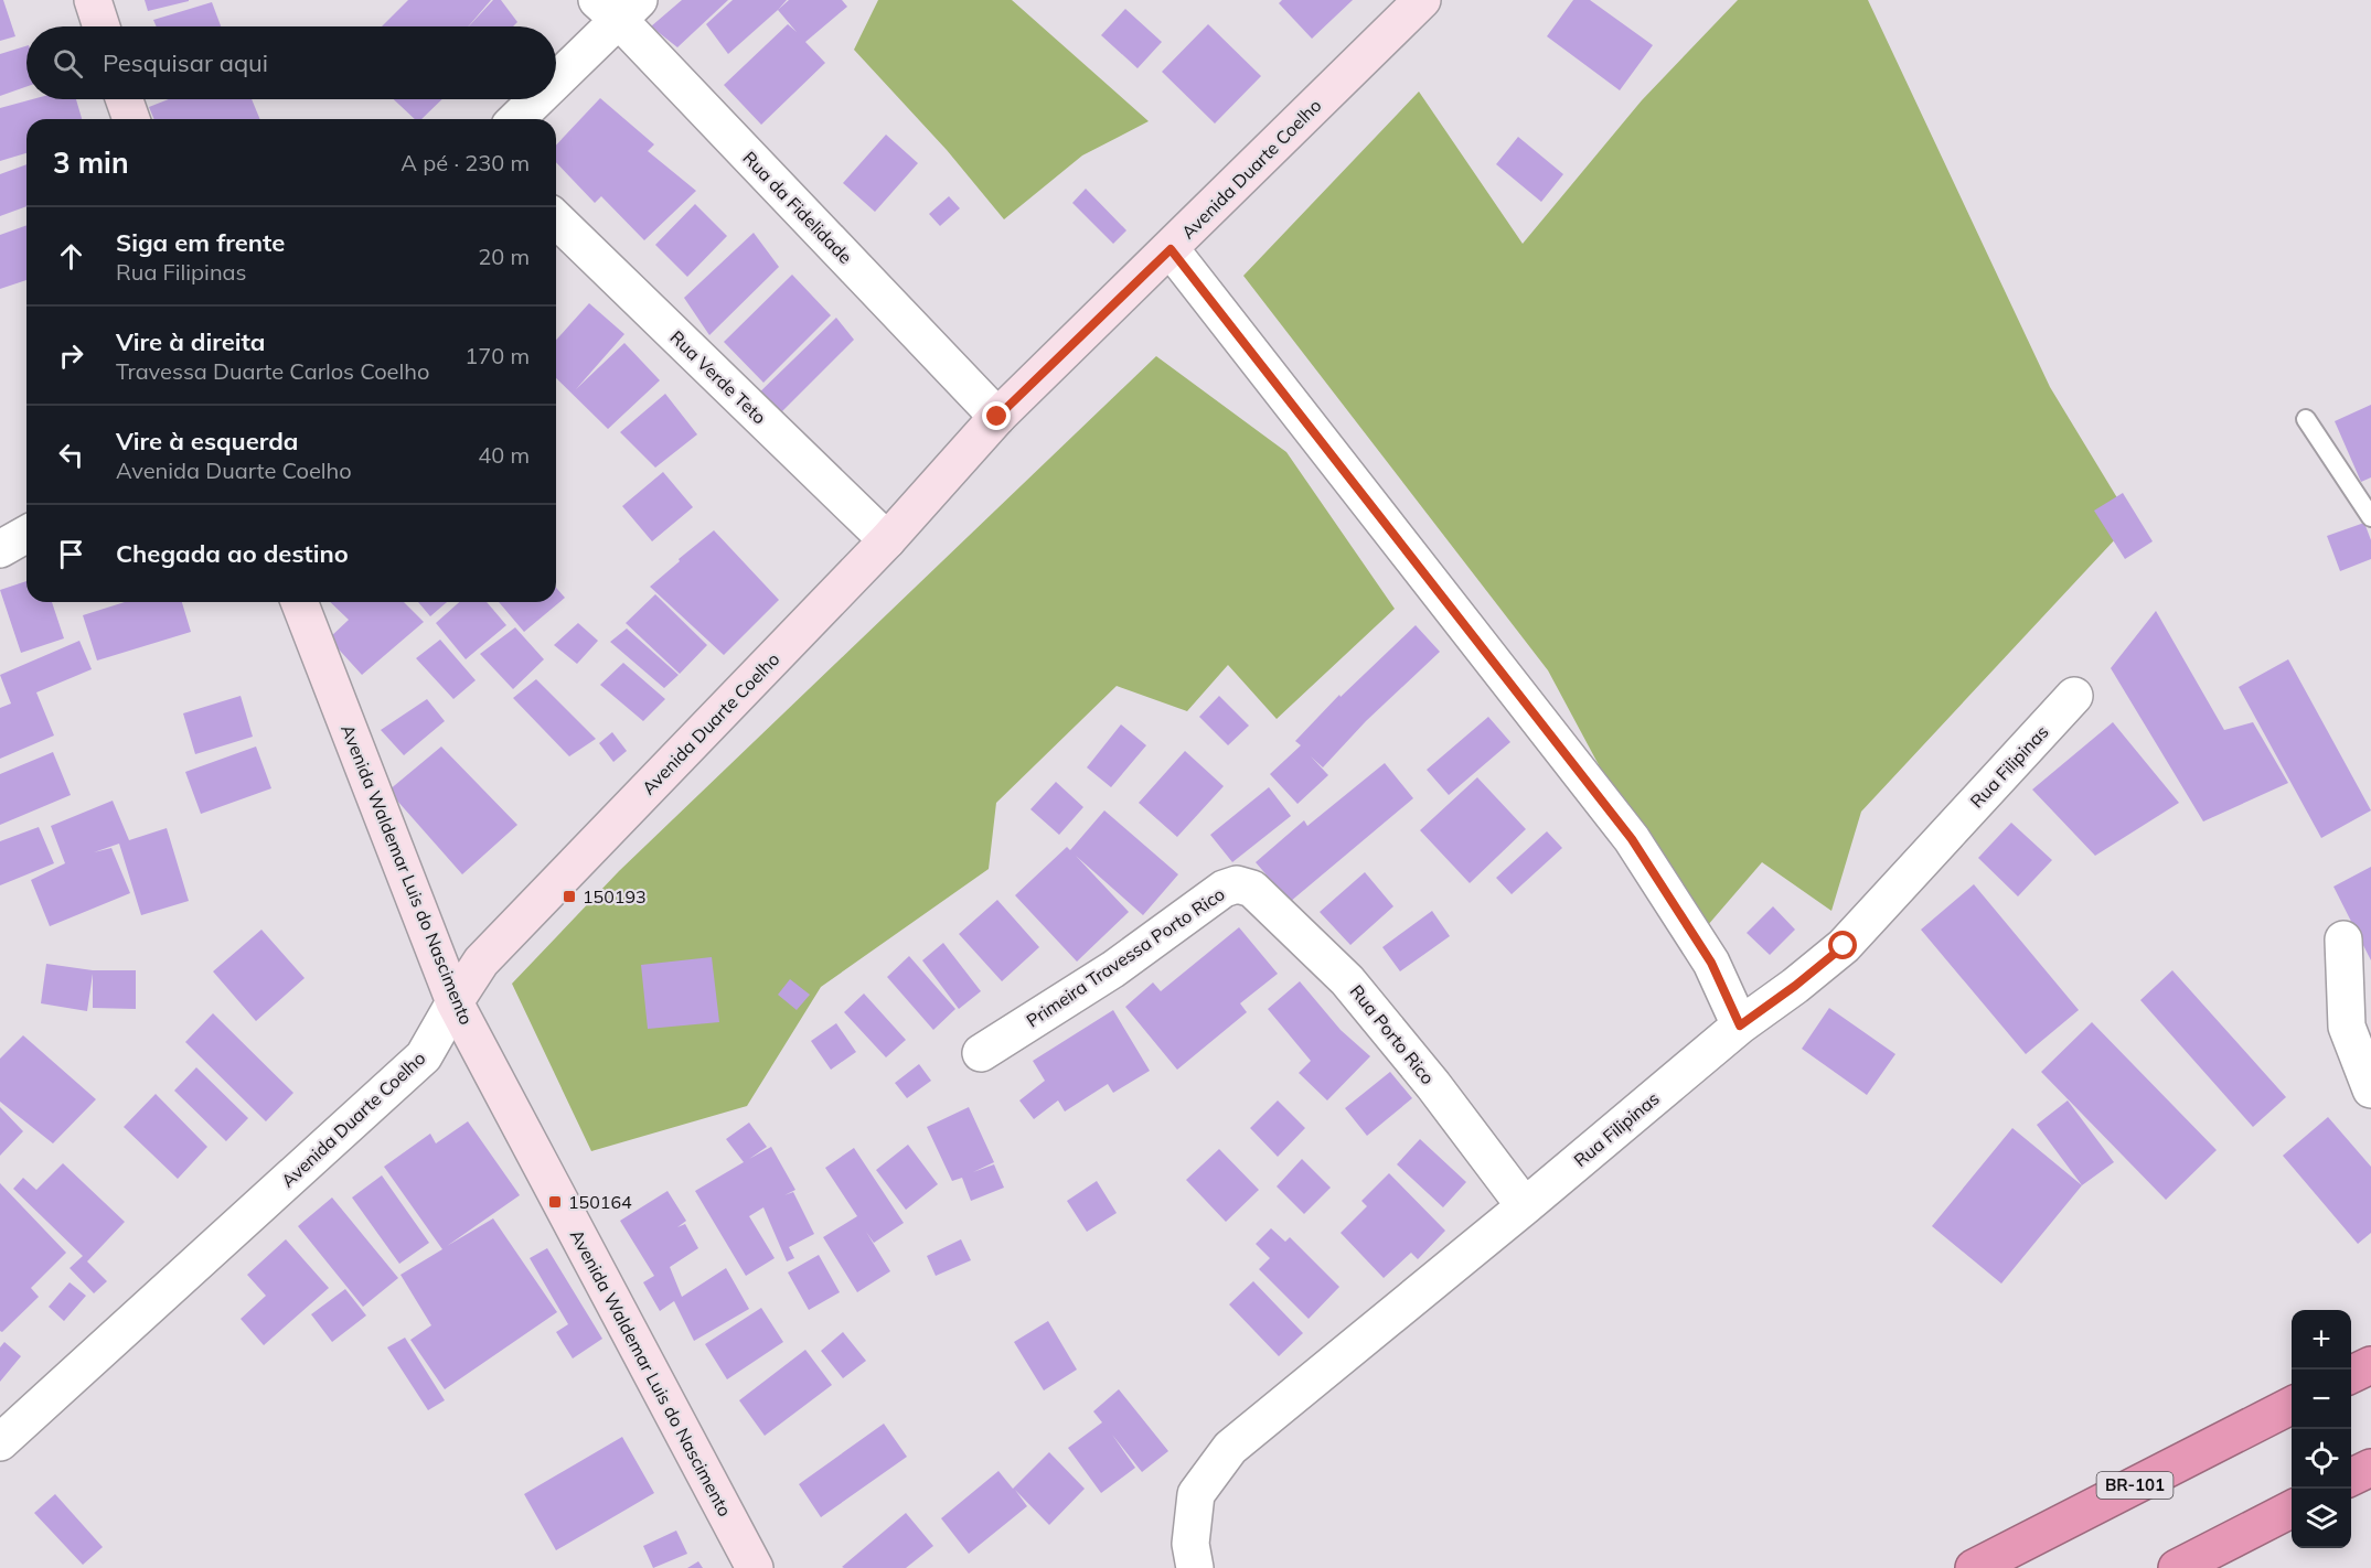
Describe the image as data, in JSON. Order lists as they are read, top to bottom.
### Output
{
  "streets": {
    "highway": ["BR-101"],
    "main road": ["Avenida Duarte Coelho", "Avenida Waldemar Luis do Nascimento"],
    "street": [
      "Rua da Fidelidade",
      "Rua Verde Teto",
      "Rua Filipinas",
      "Primeira Travessa Porto Rico",
      "Rua Porto Rico"
    ]
  },
  "crossings": [
    ["Avenida Duarte Coelho", "Rua da Fidelidade"],
    ["Avenida Duarte Coelho", "Rua Verde Teto"],
    ["Avenida Duarte Coelho", "Avenida Waldemar Luis do Nascimento"],
    ["Rua Filipinas", "Rua Porto Rico"],
    ["Primeira Travessa Porto Rico", "Rua Porto Rico"]
  ],
  "places": {
    "transit": ["150193", "150164"]
  },
  "page": {
    "search": "Pesquisar aqui",
    "heading": ["3 min", "A pé · 230 m"],
    "list": [
      ["Siga em frente", "Rua Filipinas", "20 m"],
      ["Vire à direita", "Travessa Duarte Carlos Coelho", "170 m"],
      ["Vire à esquerda", "Avenida Duarte Coelho", "40 m"],
      "Chegada ao destino"
    ],
    "map_buttons": ["+", "−"]
  }
}
